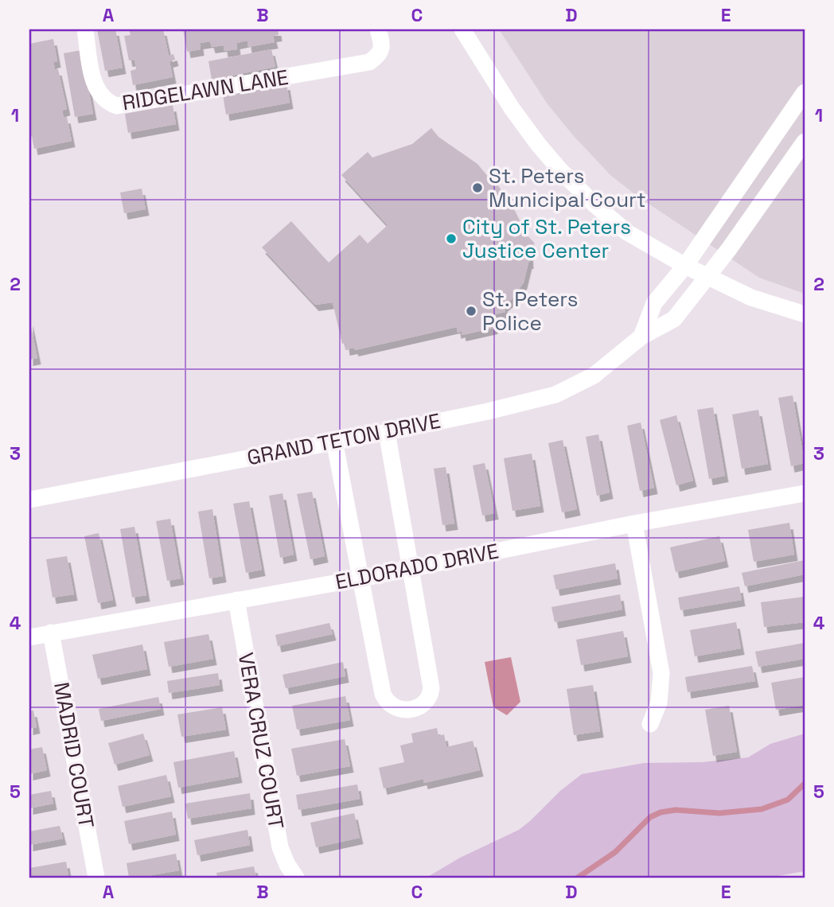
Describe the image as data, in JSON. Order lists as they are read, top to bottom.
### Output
{
  "streets": {
    "street": [
      "RIDGELAWN LANE",
      "GRAND TETON DRIVE",
      "ELDORADO DRIVE",
      "VERA CRUZ COURT",
      "MADRID COURT"
    ]
  },
  "crossings": [
    ["ELDORADO DRIVE", "VERA CRUZ COURT"],
    ["ELDORADO DRIVE", "MADRID COURT"]
  ],
  "places": ["St. Peters Municipal Court", "City of St. Peters Justice Center", "St. Peters Police"],
  "grid": {
    "columns": [
      "A",
      "B",
      "C",
      "D",
      "E"
    ],
    "rows": [
      "1",
      "2",
      "3",
      "4",
      "5"
    ]
  }
}
